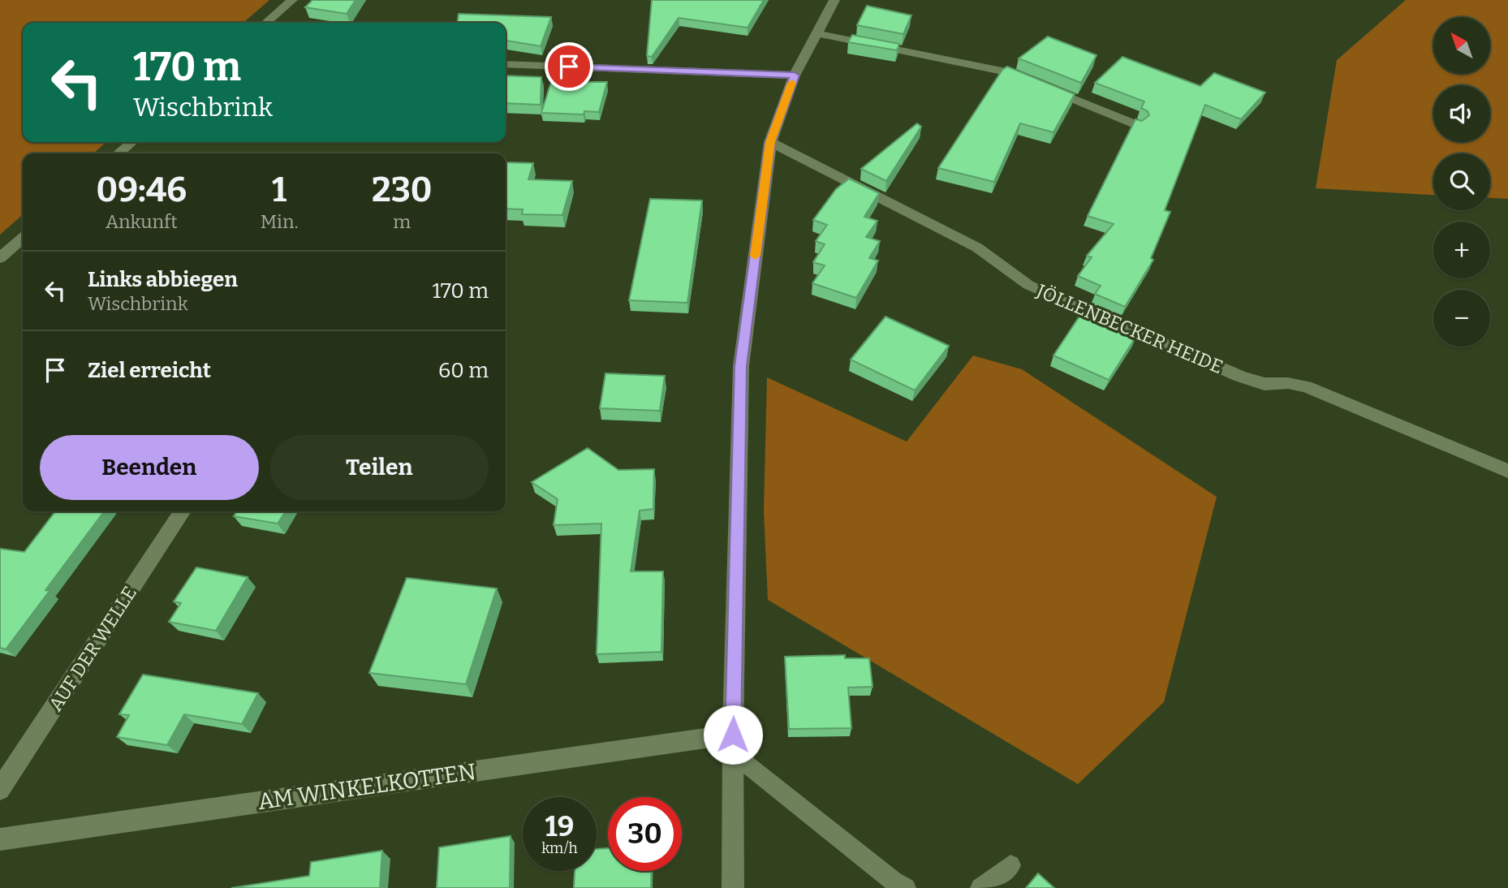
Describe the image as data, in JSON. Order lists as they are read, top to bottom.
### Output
{
  "streets": {
    "street": ["JÖLLENBECKER HEIDE", "AUF DER WELLE", "AM WINKELKOTTEN"]
  },
  "north": "top left",
  "page": {
    "map_buttons": ["+", "−"],
    "turn": ["170 m", "Wischbrink"],
    "eta": [
      "09:46",
      "Ankunft",
      "1",
      "Min.",
      "230",
      "m"
    ],
    "list": [
      {
        "name": "Links abbiegen",
        "note": "Wischbrink",
        "value": "170 m"
      },
      {
        "name": "Ziel erreicht",
        "value": "60 m"
      }
    ],
    "buttons": ["Beenden", "Teilen"],
    "speed": "19 km/h",
    "limit": "30"
  }
}
